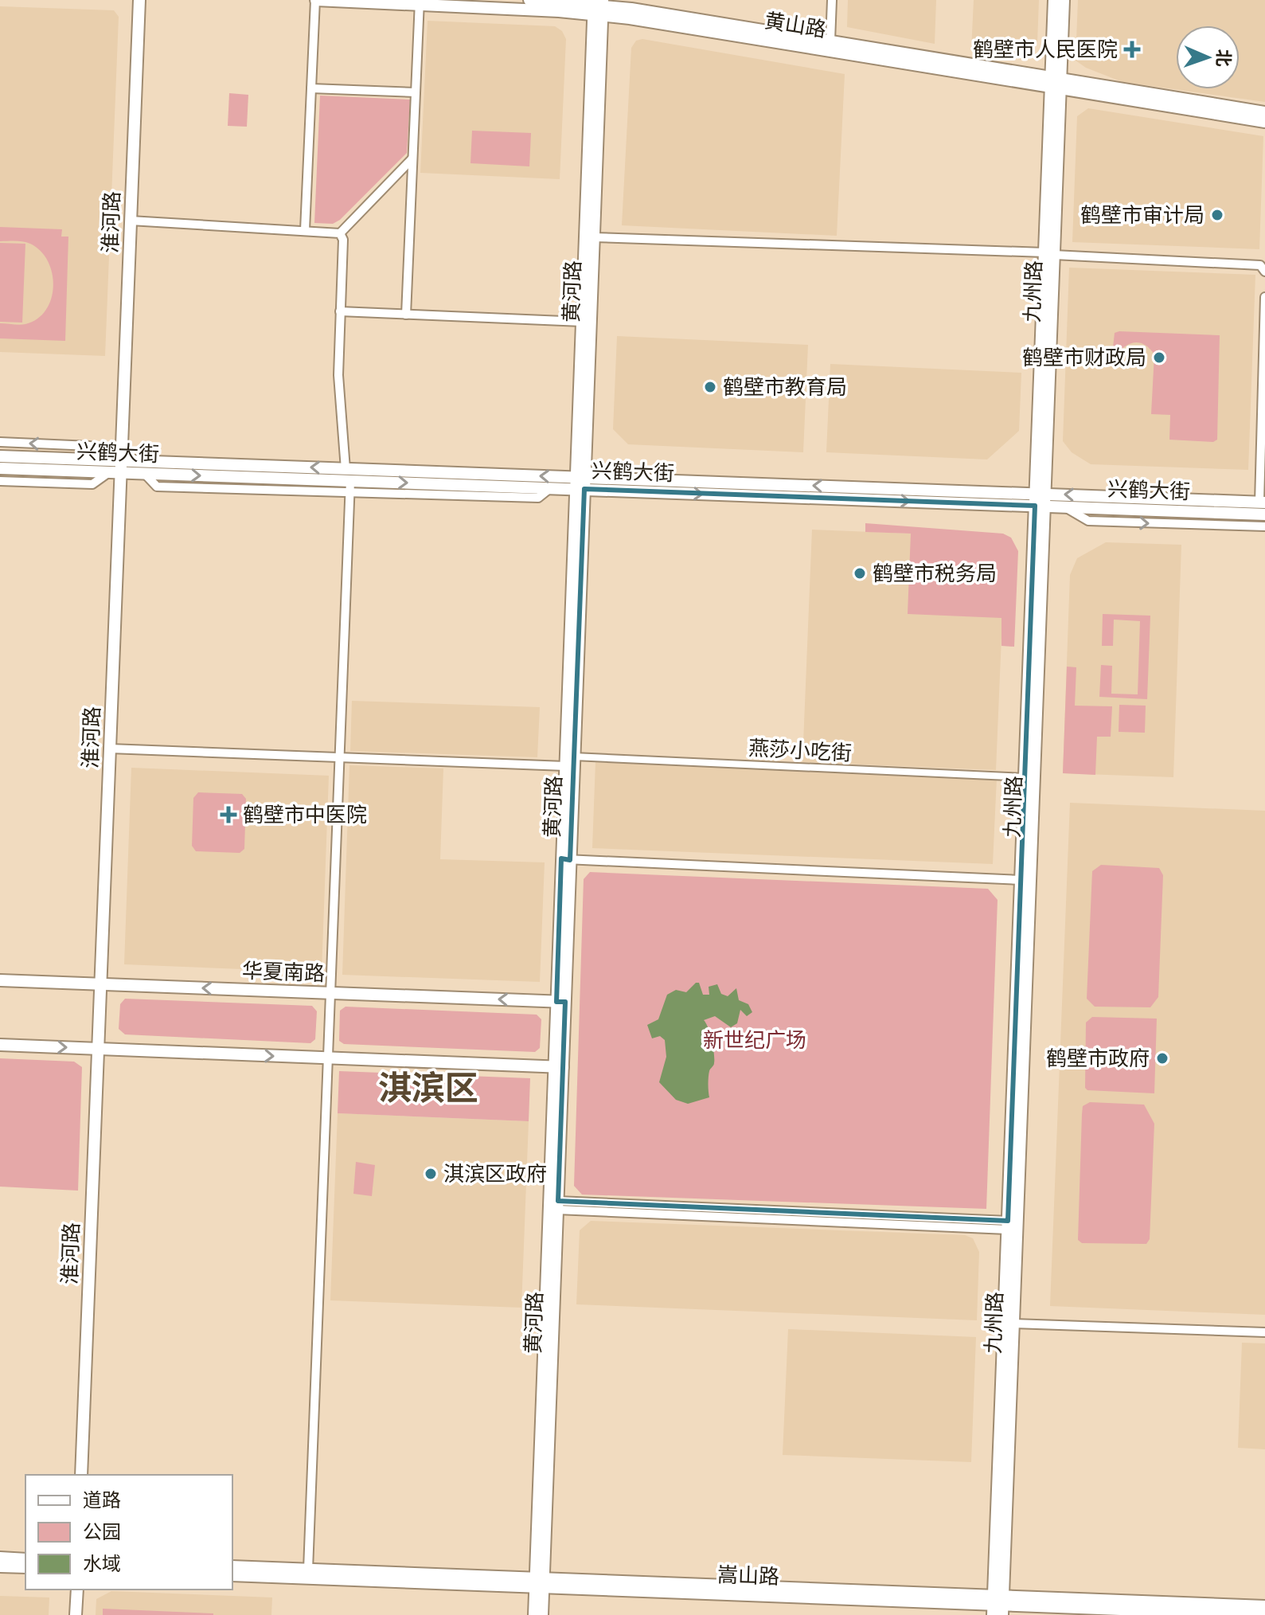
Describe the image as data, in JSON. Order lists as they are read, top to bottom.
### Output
{
  "streets": {
    "street": [
      "黄山路",
      "淮河路",
      "黄河路",
      "九州路",
      "兴鹤大街",
      "燕莎小吃街",
      "华夏南路",
      "嵩山路"
    ]
  },
  "crossings": [
    ["黄山路", "黄河路"],
    ["黄山路", "九州路"],
    ["淮河路", "兴鹤大街"],
    ["淮河路", "华夏南路"],
    ["黄河路", "兴鹤大街"],
    ["黄河路", "燕莎小吃街"],
    ["黄河路", "华夏南路"],
    ["黄河路", "嵩山路"],
    ["九州路", "兴鹤大街"],
    ["九州路", "燕莎小吃街"],
    ["九州路", "嵩山路"]
  ],
  "districts": ["淇滨区"],
  "parks": ["新世纪广场"],
  "places": {
    "health": ["鹤壁市人民医院", "鹤壁市中医院"],
    "other": [
      "鹤壁市审计局",
      "鹤壁市财政局",
      "鹤壁市教育局",
      "鹤壁市税务局",
      "鹤壁市政府",
      "淇滨区政府"
    ]
  },
  "legend": ["道路", "公园", "水域"],
  "north": "right"
}
